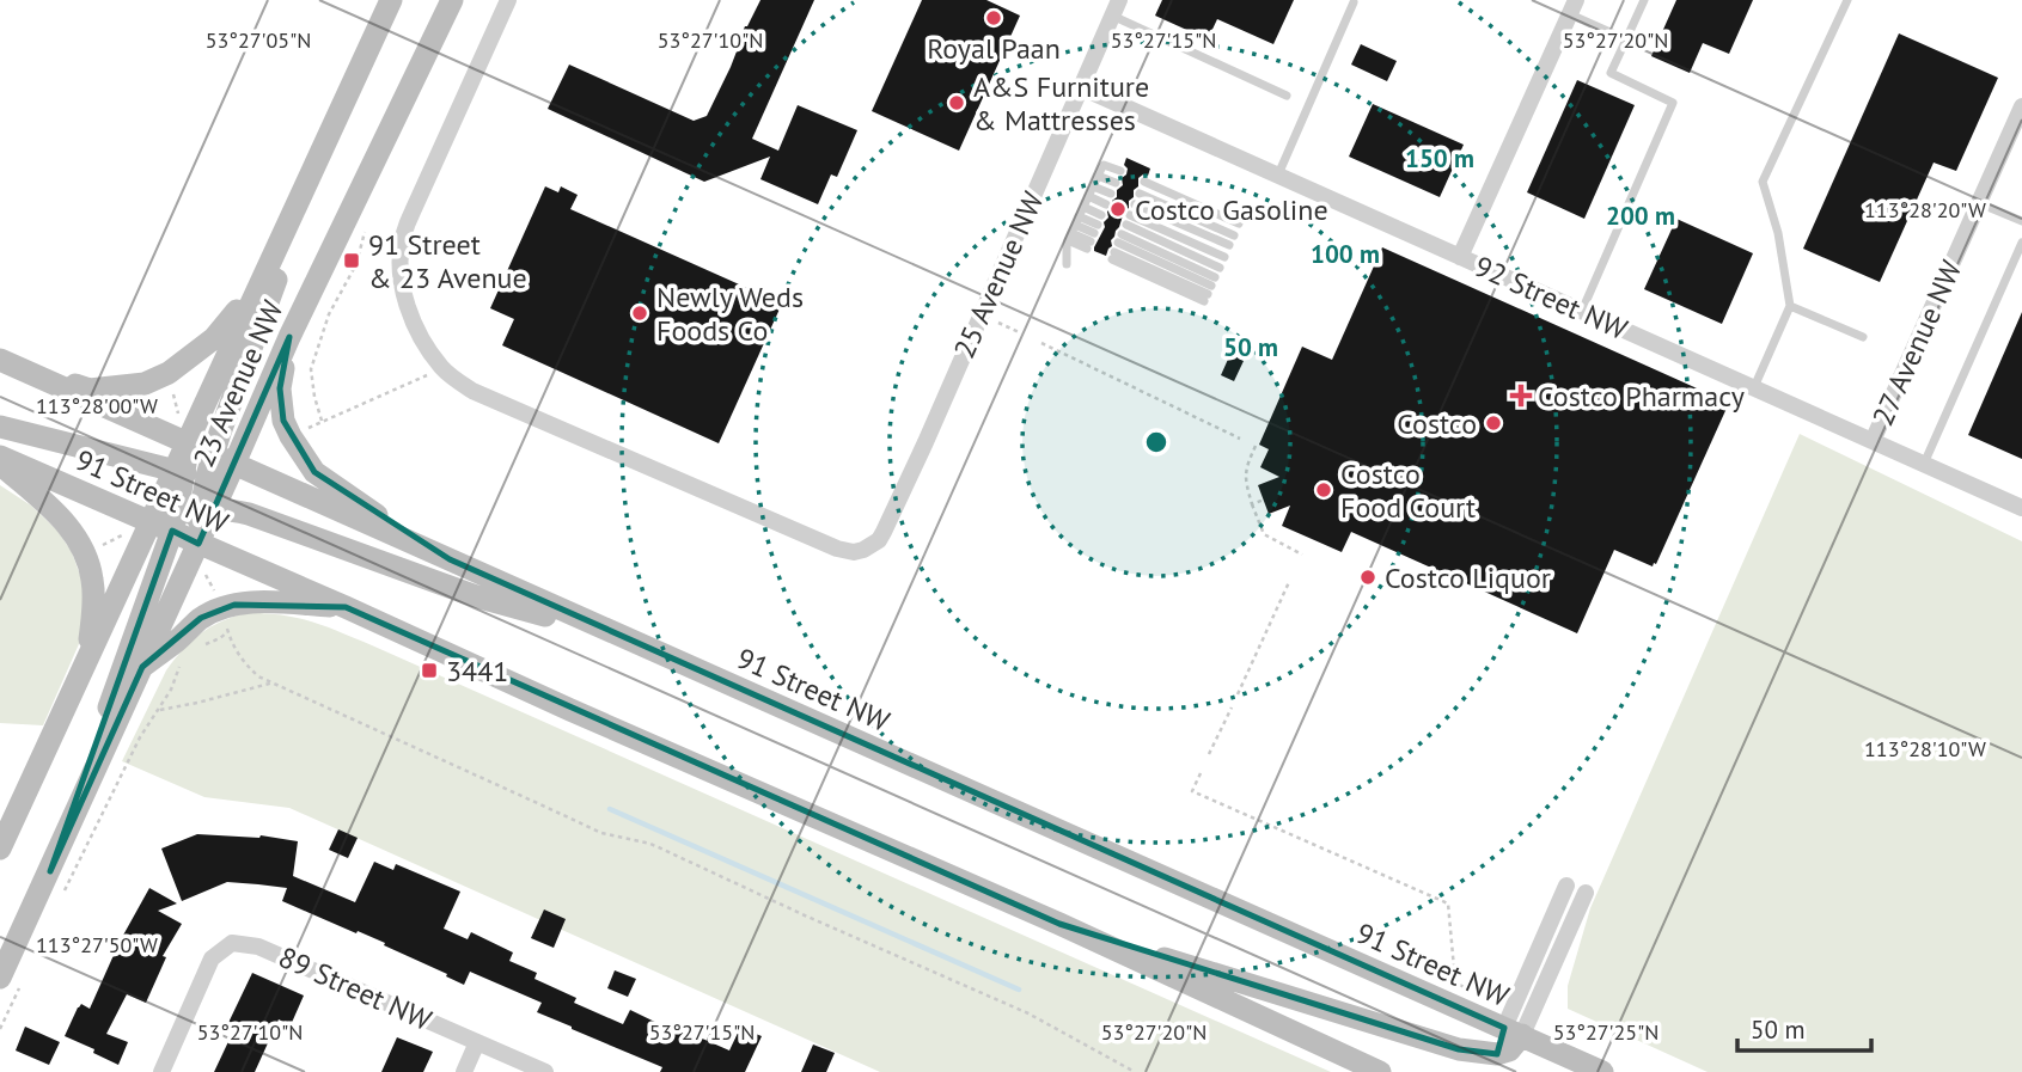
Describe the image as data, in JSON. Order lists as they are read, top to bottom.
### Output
{
  "streets": {
    "main road": ["23 Avenue NW", "91 Street NW"],
    "street": [
      "25 Avenue NW",
      "92 Street NW",
      "27 Avenue NW",
      "89 Street NW"
    ]
  },
  "crossings": [
    ["25 Avenue NW", "92 Street NW"],
    ["92 Street NW", "27 Avenue NW"],
    ["23 Avenue NW", "91 Street NW"]
  ],
  "places": {
    "other": [
      "Royal Paan",
      "A&S Furniture & Mattresses",
      "Costco Gasoline",
      "Newly Weds Foods Co",
      "Costco",
      "Costco Food Court",
      "Costco Liquor"
    ],
    "transit": ["91 Street & 23 Avenue", "3441"],
    "health": ["Costco Pharmacy"]
  },
  "scale_bar": "50 m",
  "coordinates": [
    "53°27'05\"N",
    "53°27'10\"N",
    "53°27'15\"N",
    "53°27'20\"N",
    "113°28'20\"W",
    "113°28'00\"W",
    "113°28'10\"W",
    "113°27'50\"W",
    "53°27'25\"N"
  ],
  "rings": [
    "150 m",
    "200 m",
    "100 m",
    "50 m"
  ]
}
